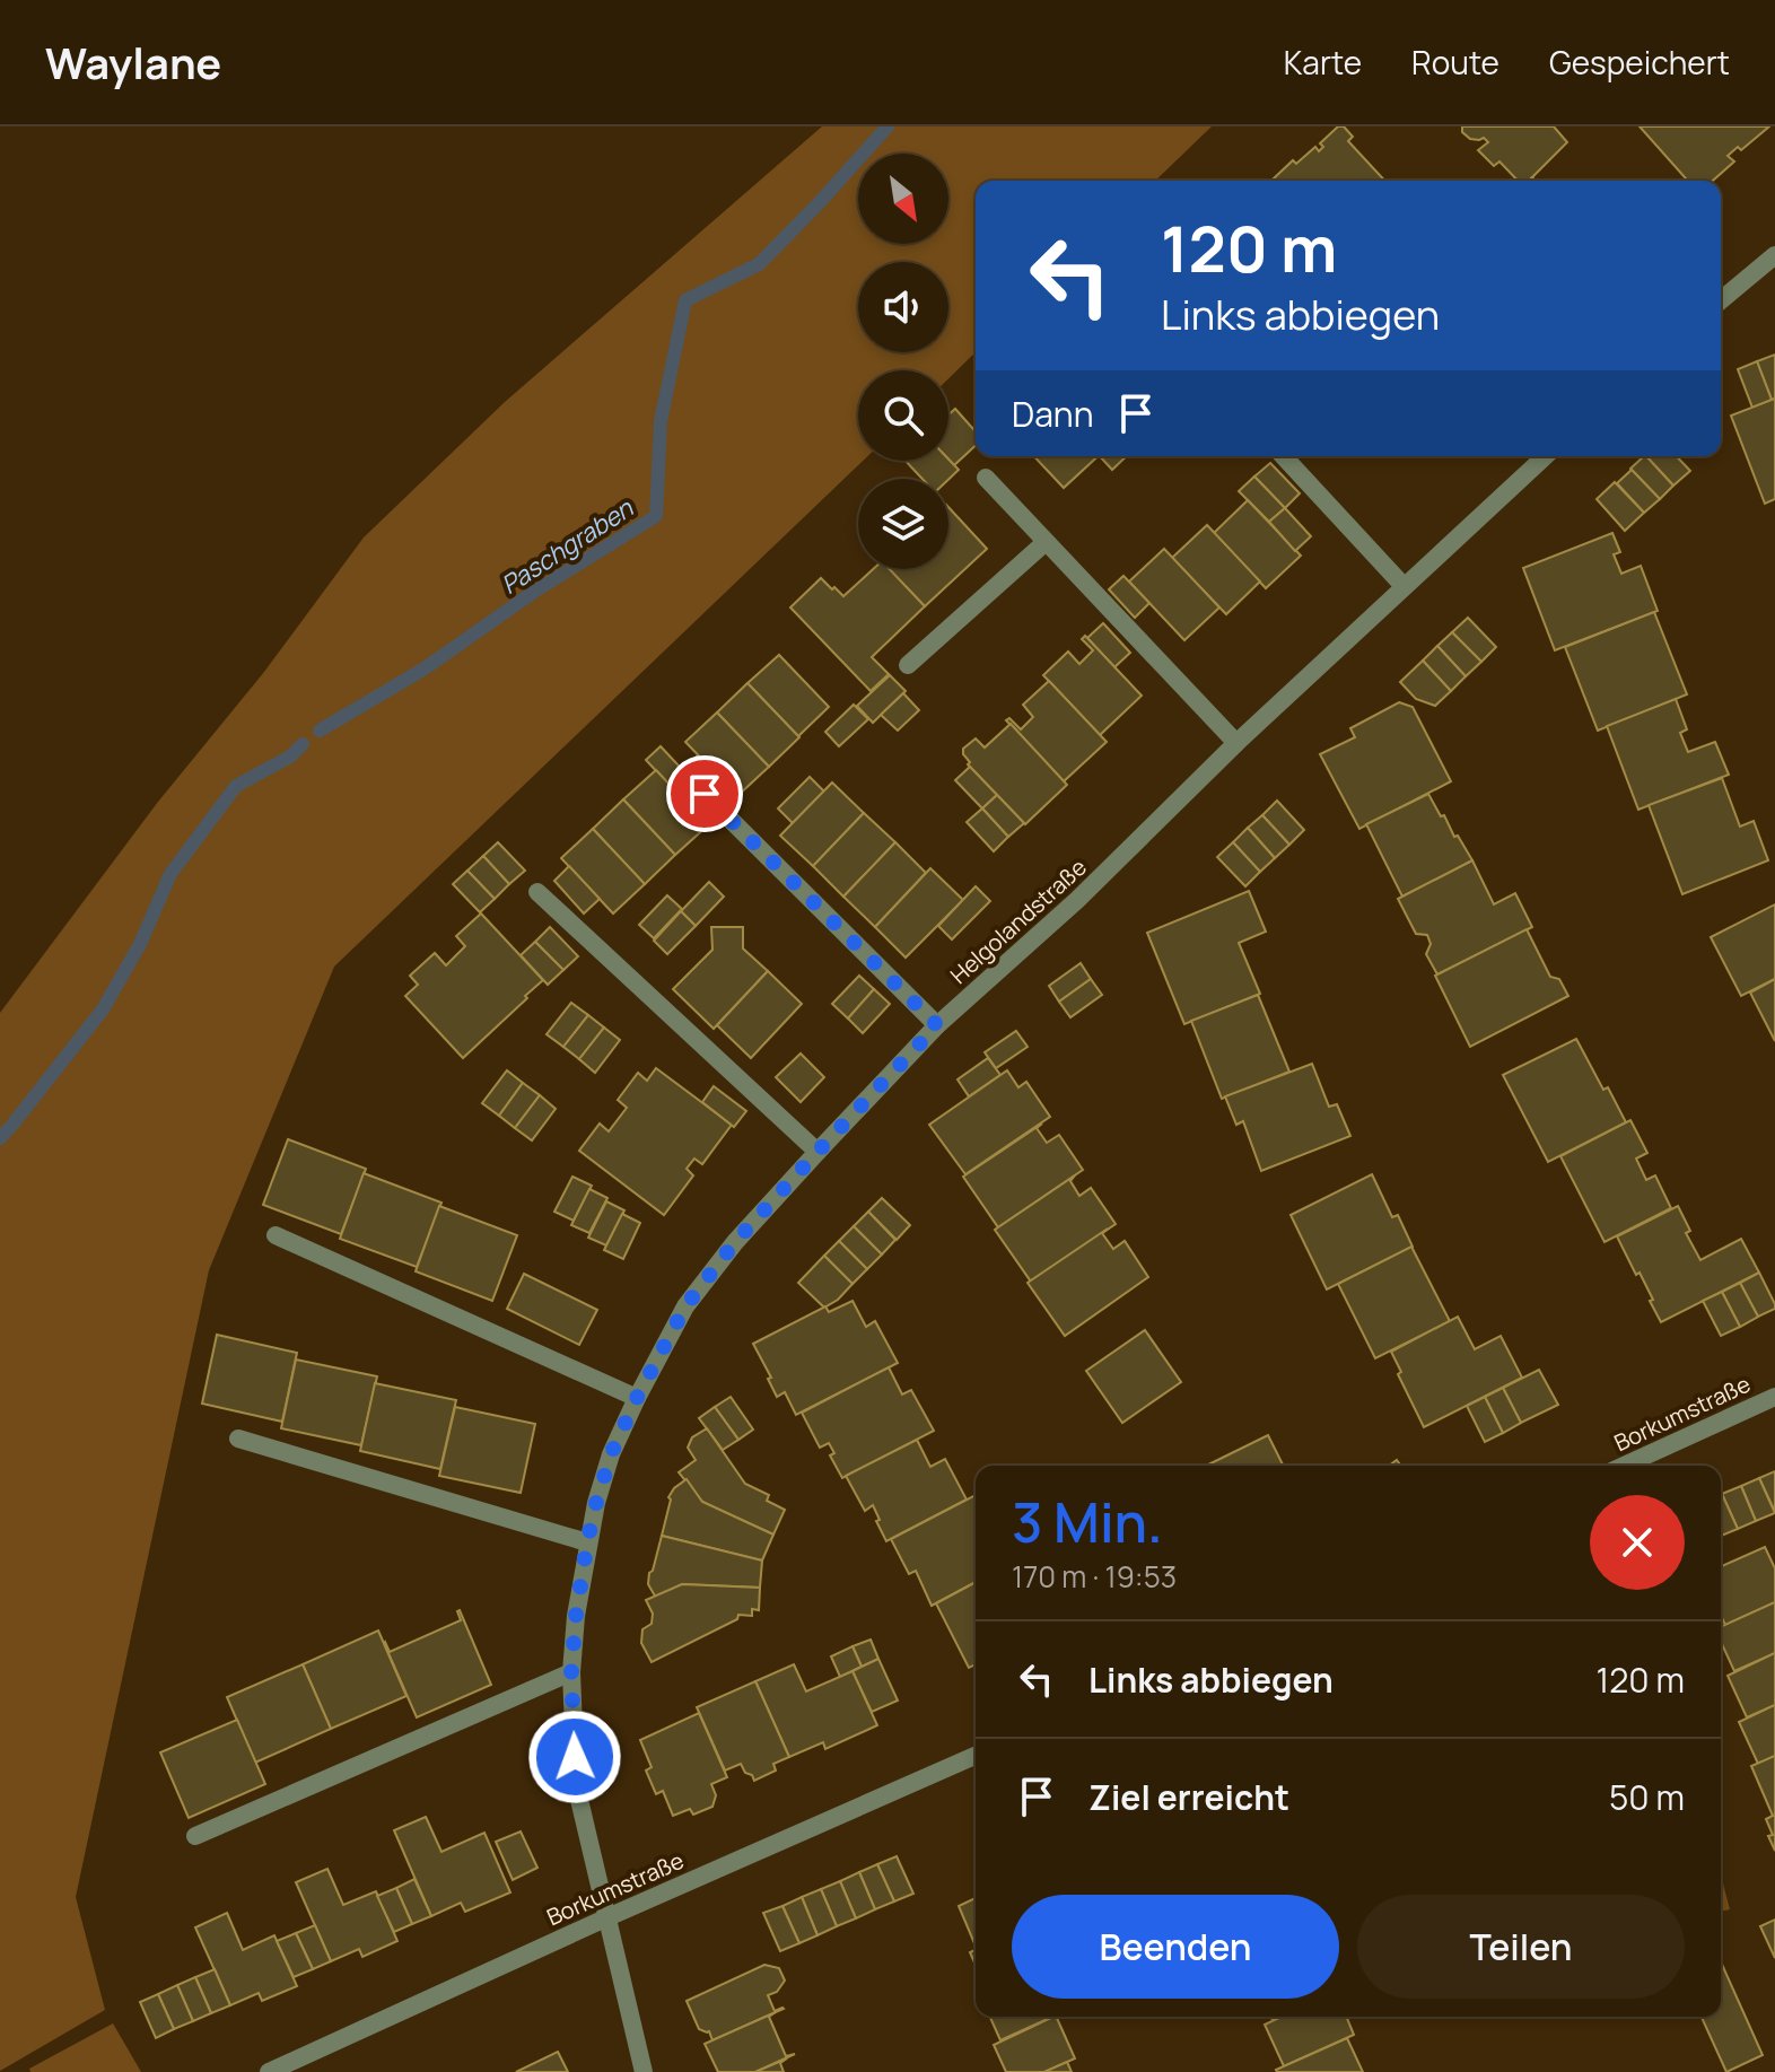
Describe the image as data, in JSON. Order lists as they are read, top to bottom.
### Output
{
  "streets": {
    "street": ["Helgolandstraße", "Borkumstraße"]
  },
  "crossings": [
    ["Helgolandstraße", "Borkumstraße"]
  ],
  "water": ["Paschgraben"],
  "north": "bottom right",
  "page": {
    "header": "Waylane",
    "nav": ["Karte", "Route", "Gespeichert"],
    "turn": ["120 m", "Links abbiegen"],
    "then": "Dann",
    "heading": ["3 Min.", "170 m · 19:53"],
    "list": [
      {
        "name": "Links abbiegen",
        "value": "120 m"
      },
      {
        "name": "Ziel erreicht",
        "value": "50 m"
      }
    ],
    "buttons": ["Beenden", "Teilen"]
  }
}
